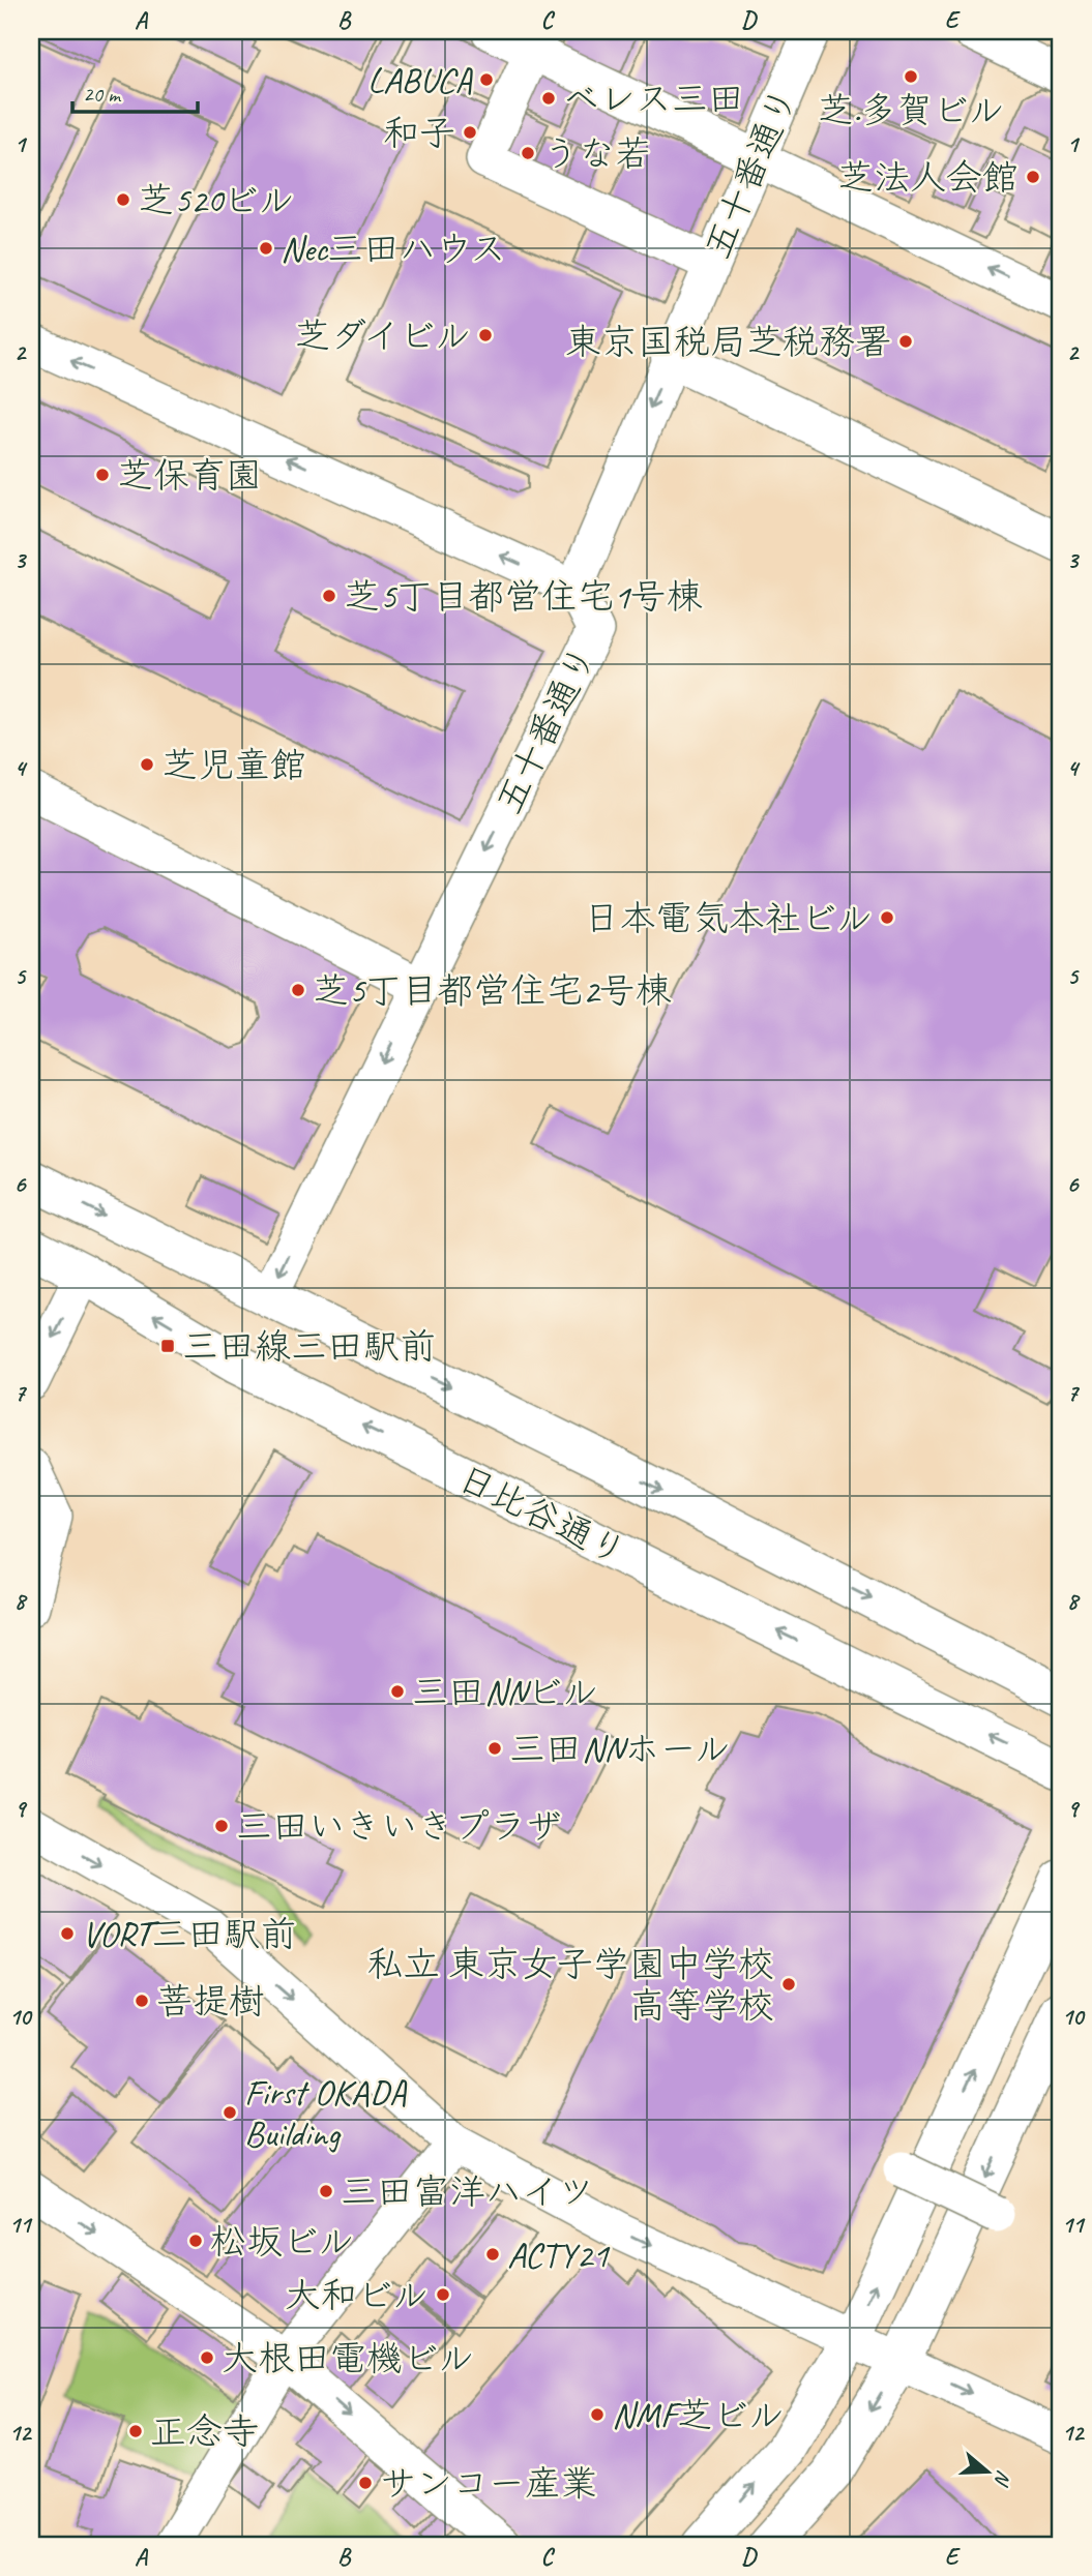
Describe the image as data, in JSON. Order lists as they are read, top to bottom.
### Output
{
  "streets": {
    "main road": ["日比谷通り"],
    "street": ["五十番通り"]
  },
  "crossings": [
    ["五十番通り", "日比谷通り"]
  ],
  "one_way": ["五十番通り"],
  "places": {
    "other": [
      "芝.多賀ビル",
      "LABUCA",
      "ベレス三田",
      "和子",
      "うな若",
      "芝法人会館",
      "芝520ビル",
      "Nec三田ハウス",
      "芝ダイビル",
      "東京国税局芝税務署",
      "芝保育園",
      "芝5丁目都営住宅1号棟",
      "芝児童館",
      "日本電気本社ビル",
      "芝5丁目都営住宅2号棟",
      "三田NNビル",
      "三田NNホール",
      "三田いきいきプラザ",
      "VORT三田駅前",
      "私立 東京女子学園中学校 高等学校",
      "菩提樹",
      "First OKADA Building",
      "三田富洋ハイツ",
      "松坂ビル",
      "ACTY21",
      "大和ビル",
      "大根田電機ビル",
      "NMF芝ビル",
      "正念寺",
      "サンコー産業"
    ],
    "transit": ["三田線三田駅前"]
  },
  "scale_bar": "20 m",
  "north": "right",
  "grid": {
    "columns": [
      "A",
      "B",
      "C",
      "D",
      "E"
    ],
    "rows": [
      "1",
      "2",
      "3",
      "4",
      "5",
      "6",
      "7",
      "8",
      "9",
      "10",
      "11",
      "12"
    ]
  }
}
